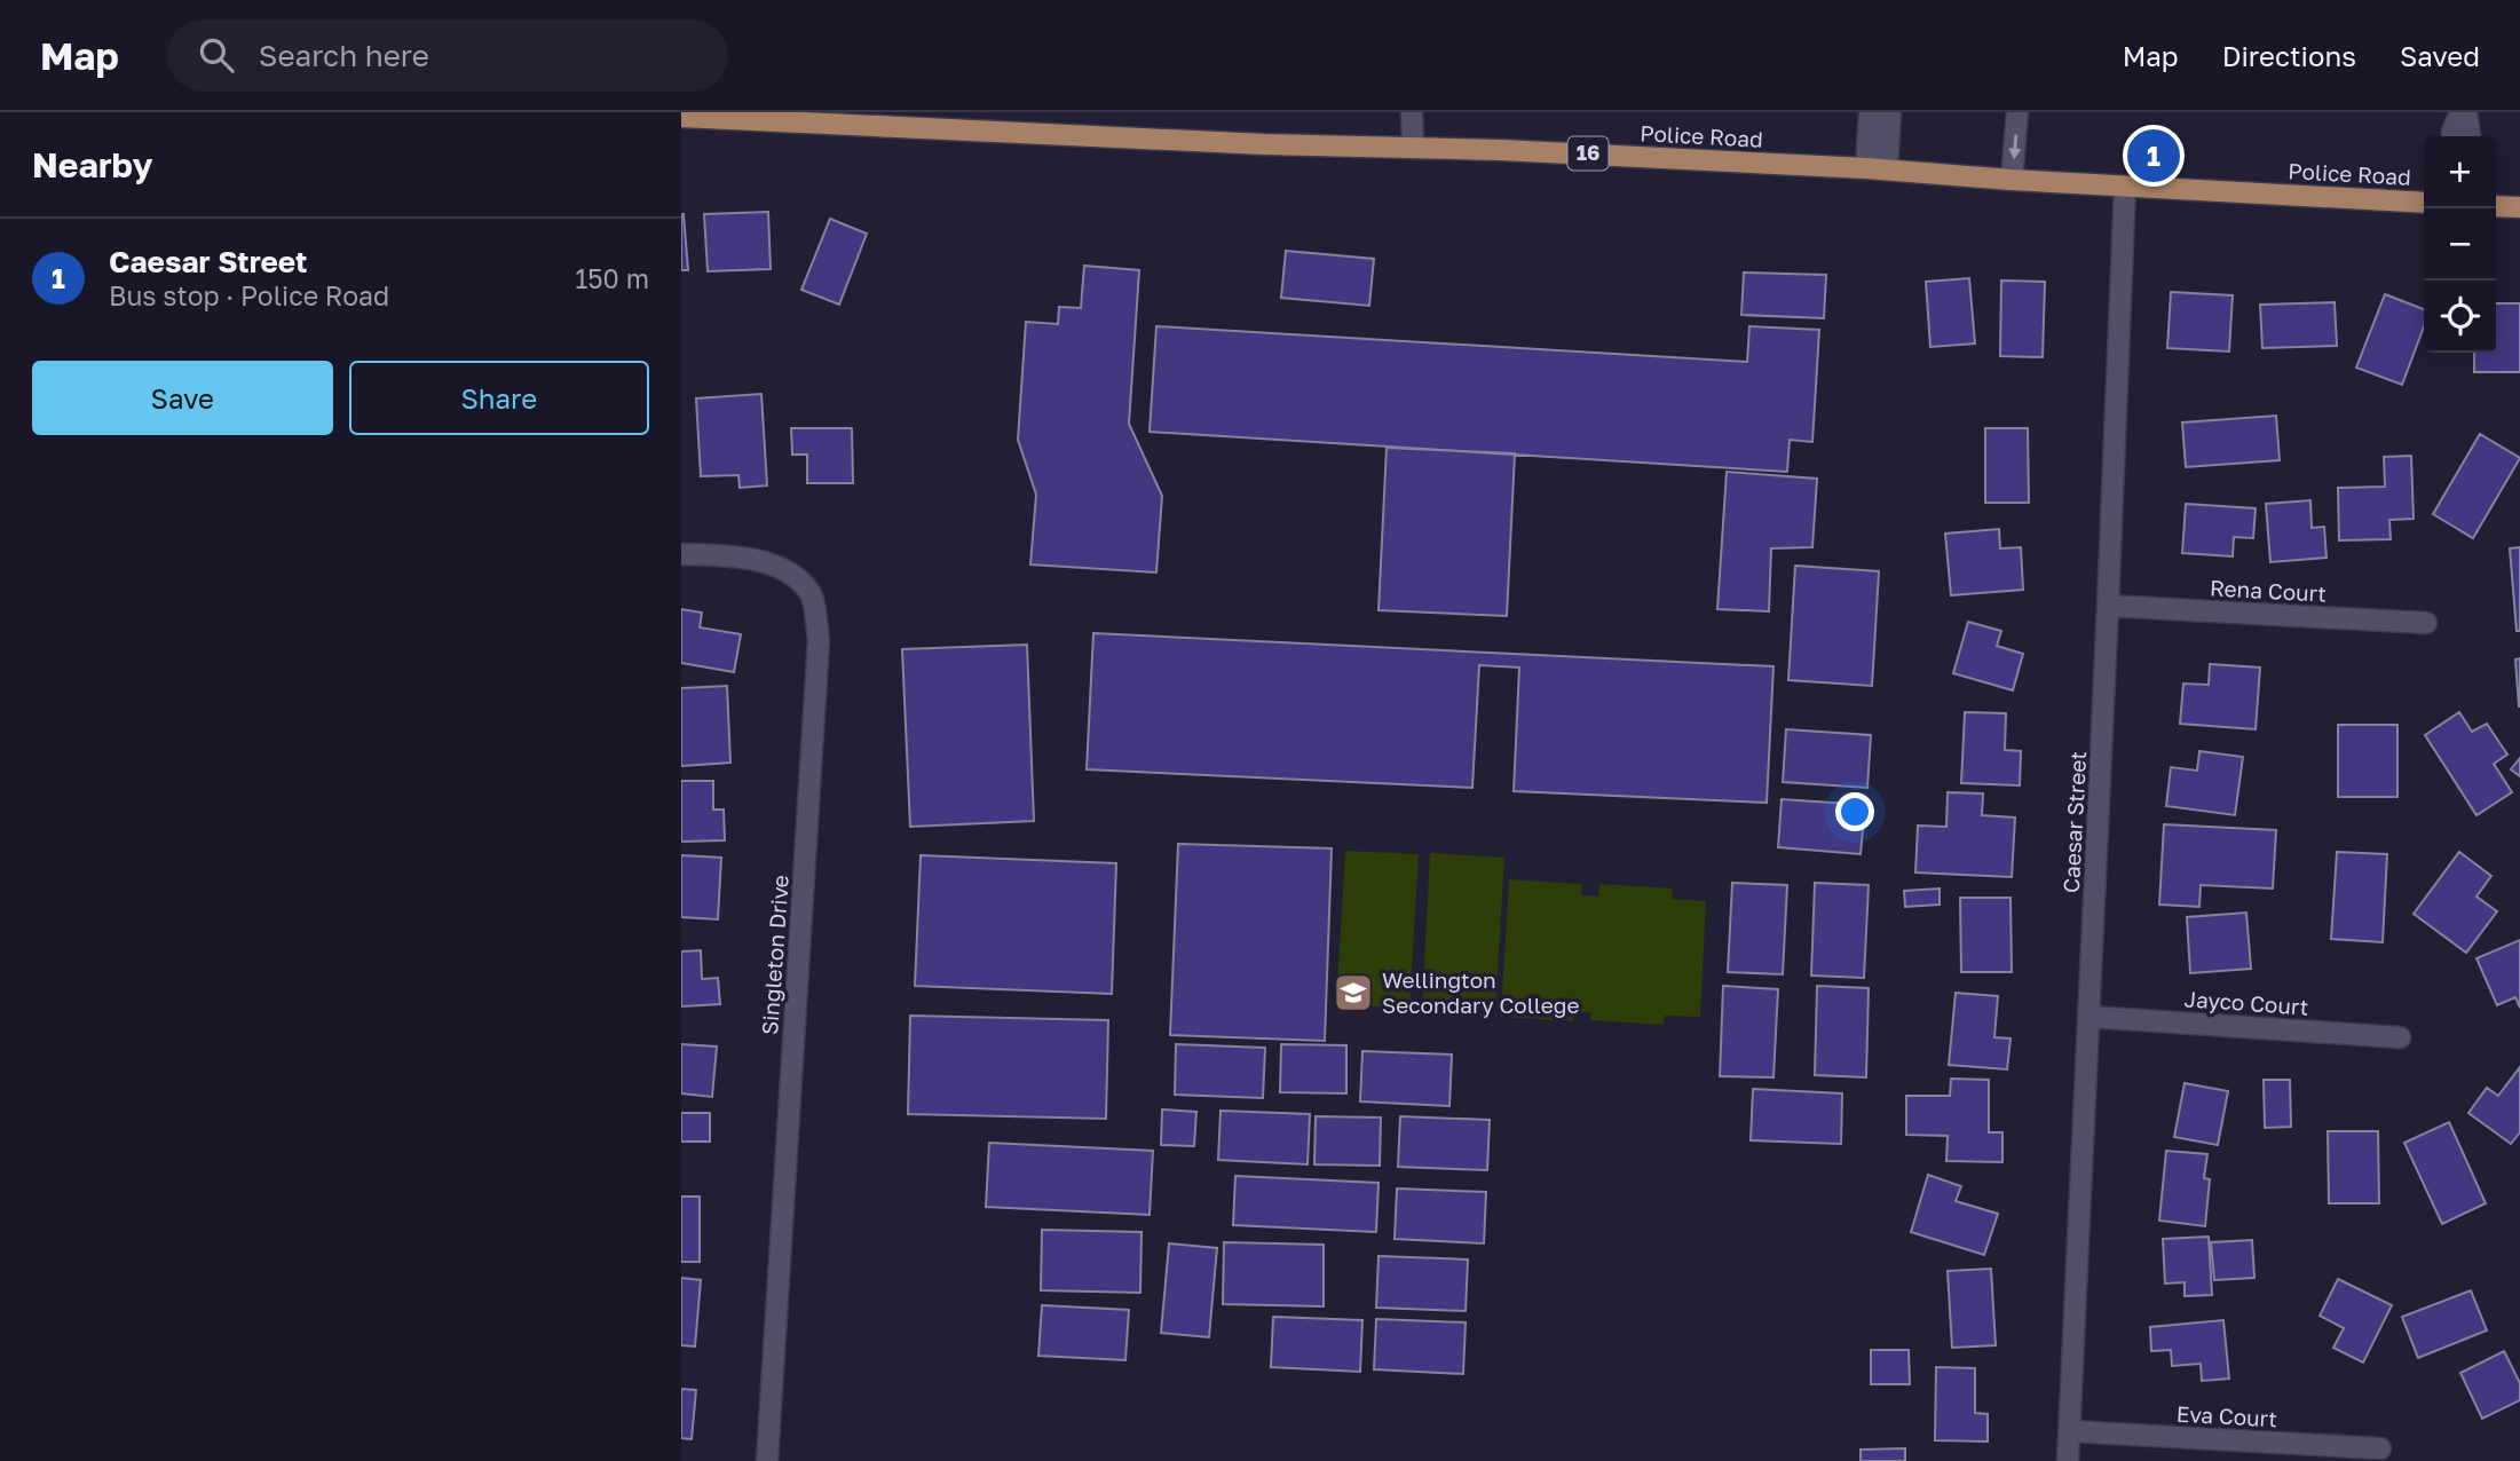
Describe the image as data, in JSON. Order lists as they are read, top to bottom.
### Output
{
  "streets": {
    "main road": ["Police Road", "16"],
    "street": [
      "Rena Court",
      "Caesar Street",
      "Singleton Drive",
      "Jayco Court",
      "Eva Court"
    ]
  },
  "crossings": [
    ["Police Road", "Caesar Street"],
    ["Rena Court", "Caesar Street"],
    ["Caesar Street", "Jayco Court"],
    ["Caesar Street", "Eva Court"]
  ],
  "places": {
    "school or university": ["Wellington Secondary College"]
  },
  "page": {
    "header": "Map",
    "search": "Search here",
    "nav": ["Map", "Directions", "Saved"],
    "heading": "Nearby",
    "pins": "1",
    "map_buttons": ["+", "−"],
    "list": [
      {
        "mark": "1",
        "name": "Caesar Street",
        "note": "Bus stop · Police Road",
        "value": "150 m"
      }
    ],
    "buttons": ["Save", "Share"]
  }
}
